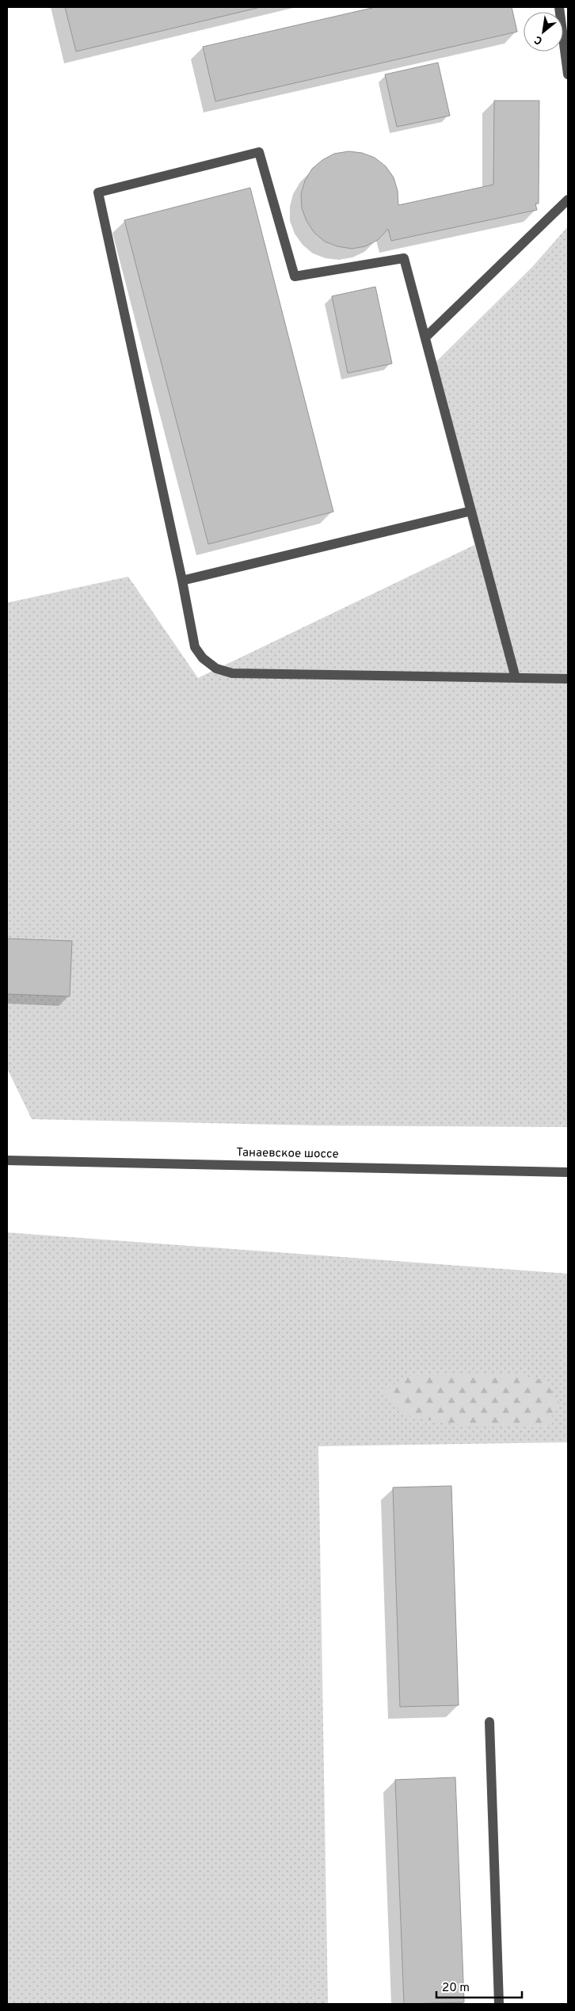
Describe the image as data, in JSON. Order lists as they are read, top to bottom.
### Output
{
  "streets": {
    "street": ["Танаевское шоссе"]
  },
  "scale_bar": "20 m",
  "north": "bottom left"
}
